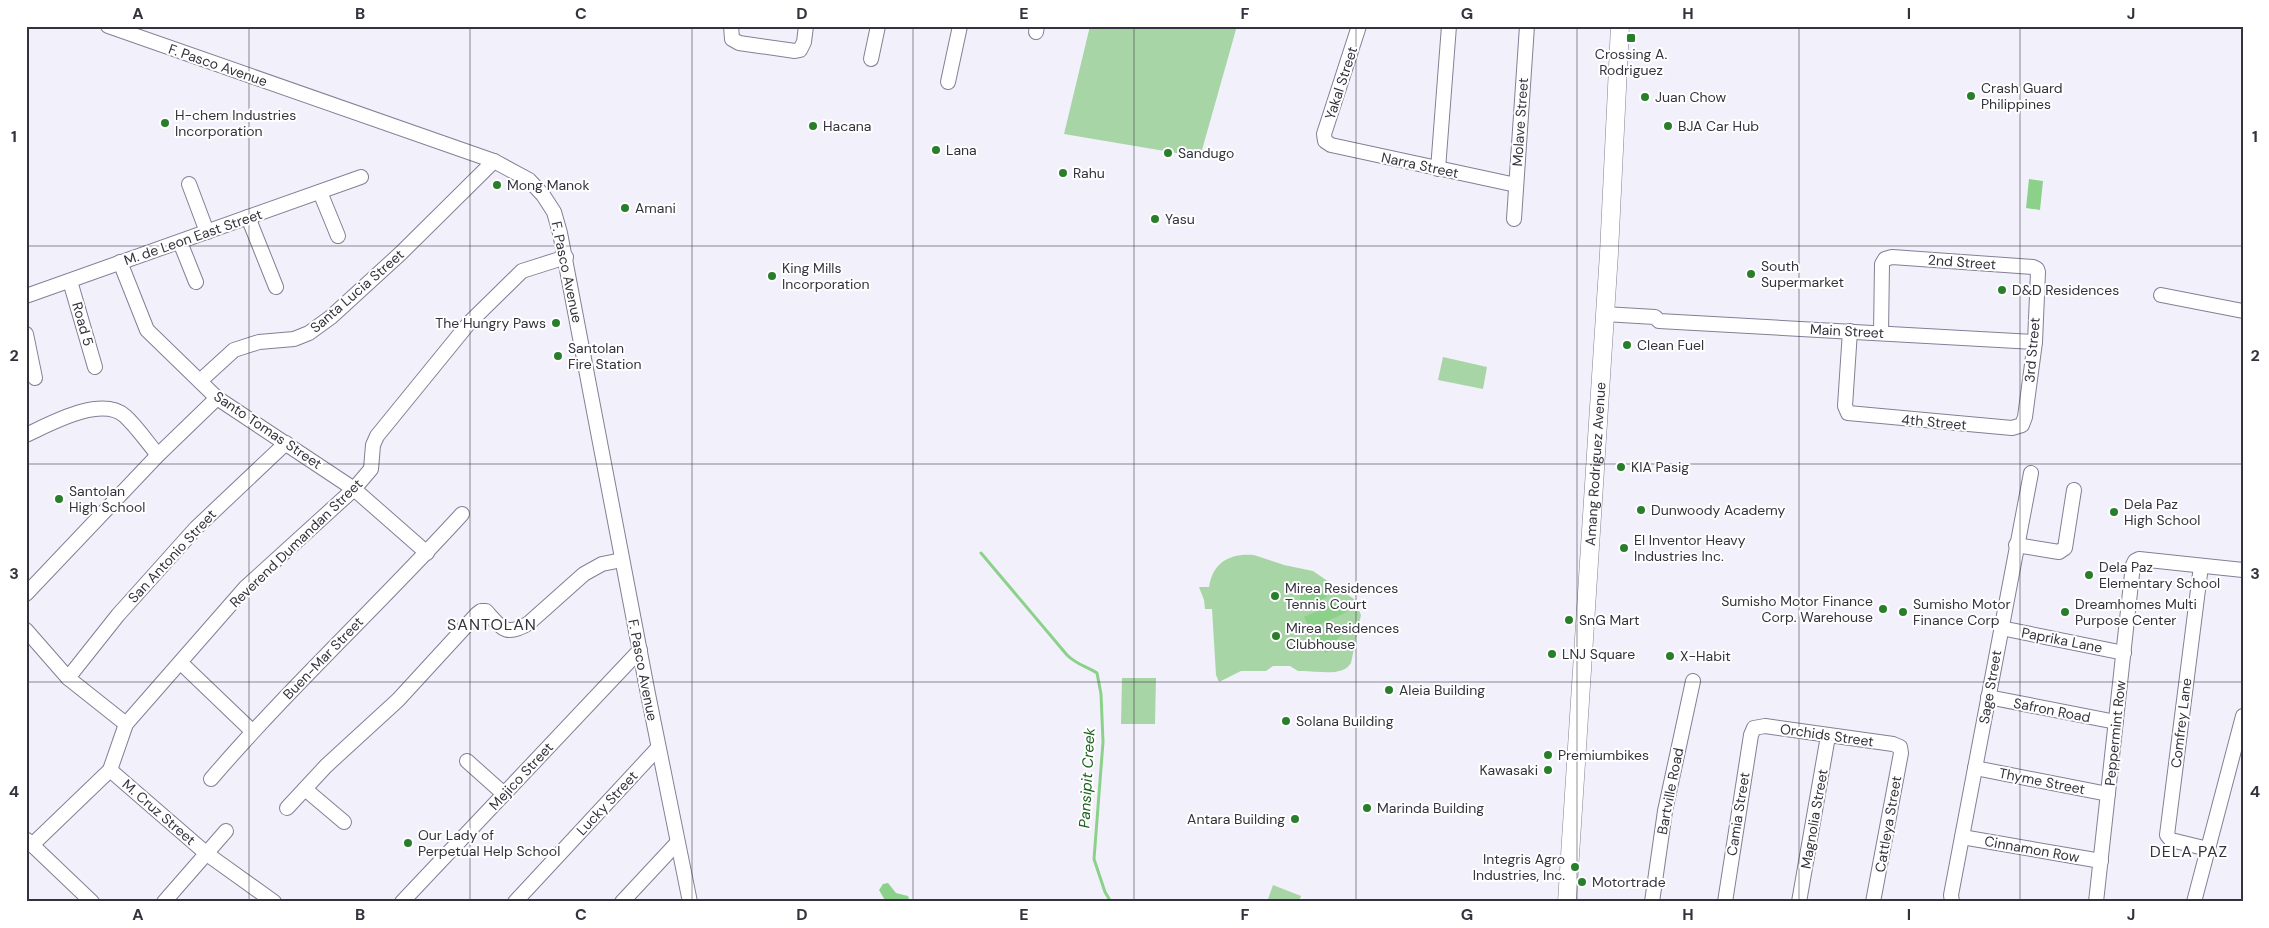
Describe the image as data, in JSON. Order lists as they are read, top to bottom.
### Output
{
  "streets": {
    "main road": ["Amang Rodriguez Avenue"],
    "street": [
      "F. Pasco Avenue",
      "Yakal Street",
      "Molave Street",
      "Narra Street",
      "M. de Leon East Street",
      "2nd Street",
      "Santa Lucia Street",
      "Road 5",
      "Main Street",
      "3rd Street",
      "4th Street",
      "Santo Tomas Street",
      "Reverend Dumandan Street",
      "San Antonio Street",
      "Paprika Lane",
      "Buen-Mar Street",
      "Sage Street",
      "Safron Road",
      "Comfrey Lane",
      "Peppermint Row",
      "Orchids Street",
      "Mejico Street",
      "Thyme Street",
      "Bartville Road",
      "Lucky Street",
      "M. Cruz Street",
      "Camia Street",
      "Magnolia Street",
      "Cattleya Street",
      "Cinnamon Row"
    ]
  },
  "crossings": [
    ["F. Pasco Avenue", "Santa Lucia Street"],
    ["F. Pasco Avenue", "Reverend Dumandan Street"],
    ["F. Pasco Avenue", "Mejico Street"],
    ["F. Pasco Avenue", "Lucky Street"],
    ["Yakal Street", "Narra Street"],
    ["Molave Street", "Narra Street"],
    ["M. de Leon East Street", "Road 5"],
    ["M. de Leon East Street", "Santo Tomas Street"],
    ["2nd Street", "Main Street"],
    ["2nd Street", "3rd Street"],
    ["Santa Lucia Street", "Santo Tomas Street"],
    ["Main Street", "3rd Street"],
    ["Main Street", "4th Street"],
    ["Main Street", "Amang Rodriguez Avenue"],
    ["3rd Street", "4th Street"],
    ["Santo Tomas Street", "Reverend Dumandan Street"],
    ["Santo Tomas Street", "San Antonio Street"],
    ["Santo Tomas Street", "Buen-Mar Street"],
    ["Reverend Dumandan Street", "M. Cruz Street"],
    ["Paprika Lane", "Sage Street"],
    ["Paprika Lane", "Peppermint Row"],
    ["Sage Street", "Safron Road"],
    ["Sage Street", "Thyme Street"],
    ["Sage Street", "Cinnamon Row"],
    ["Safron Road", "Peppermint Row"],
    ["Comfrey Lane", "Peppermint Row"],
    ["Peppermint Row", "Thyme Street"],
    ["Peppermint Row", "Cinnamon Row"],
    ["Orchids Street", "Camia Street"],
    ["Orchids Street", "Magnolia Street"],
    ["Orchids Street", "Cattleya Street"]
  ],
  "districts": ["SANTOLAN", "DELA PAZ"],
  "water": ["Pansipit Creek"],
  "places": {
    "transit": ["Crossing A. Rodriguez"],
    "other": [
      "Crash Guard Philippines",
      "Juan Chow",
      "H-chem Industries Incorporation",
      "Hacana",
      "BJA Car Hub",
      "Lana",
      "Sandugo",
      "Rahu",
      "Mong Manok",
      "Amani",
      "Yasu",
      "South Supermarket",
      "King Mills Incorporation",
      "D&D Residences",
      "The Hungry Paws",
      "Clean Fuel",
      "Santolan Fire Station",
      "KIA Pasig",
      "Santolan High School",
      "Dunwoody Academy",
      "Dela Paz High School",
      "El Inventor Heavy Industries Inc.",
      "Dela Paz Elementary School",
      "Mirea Residences Tennis Court",
      "Sumisho Motor Finance Corp. Warehouse",
      "Sumisho Motor Finance Corp",
      "Dreamhomes Multi Purpose Center",
      "SnG Mart",
      "Mirea Residences Clubhouse",
      "LNJ Square",
      "X-Habit",
      "Aleia Building",
      "Solana Building",
      "Premiumbikes",
      "Kawasaki",
      "Marinda Building",
      "Antara Building",
      "Our Lady of Perpetual Help School",
      "Integris Agro Industries, Inc.",
      "Motortrade"
    ]
  },
  "grid": {
    "columns": [
      "A",
      "B",
      "C",
      "D",
      "E",
      "F",
      "G",
      "H",
      "I",
      "J"
    ],
    "rows": [
      "1",
      "2",
      "3",
      "4"
    ]
  }
}
